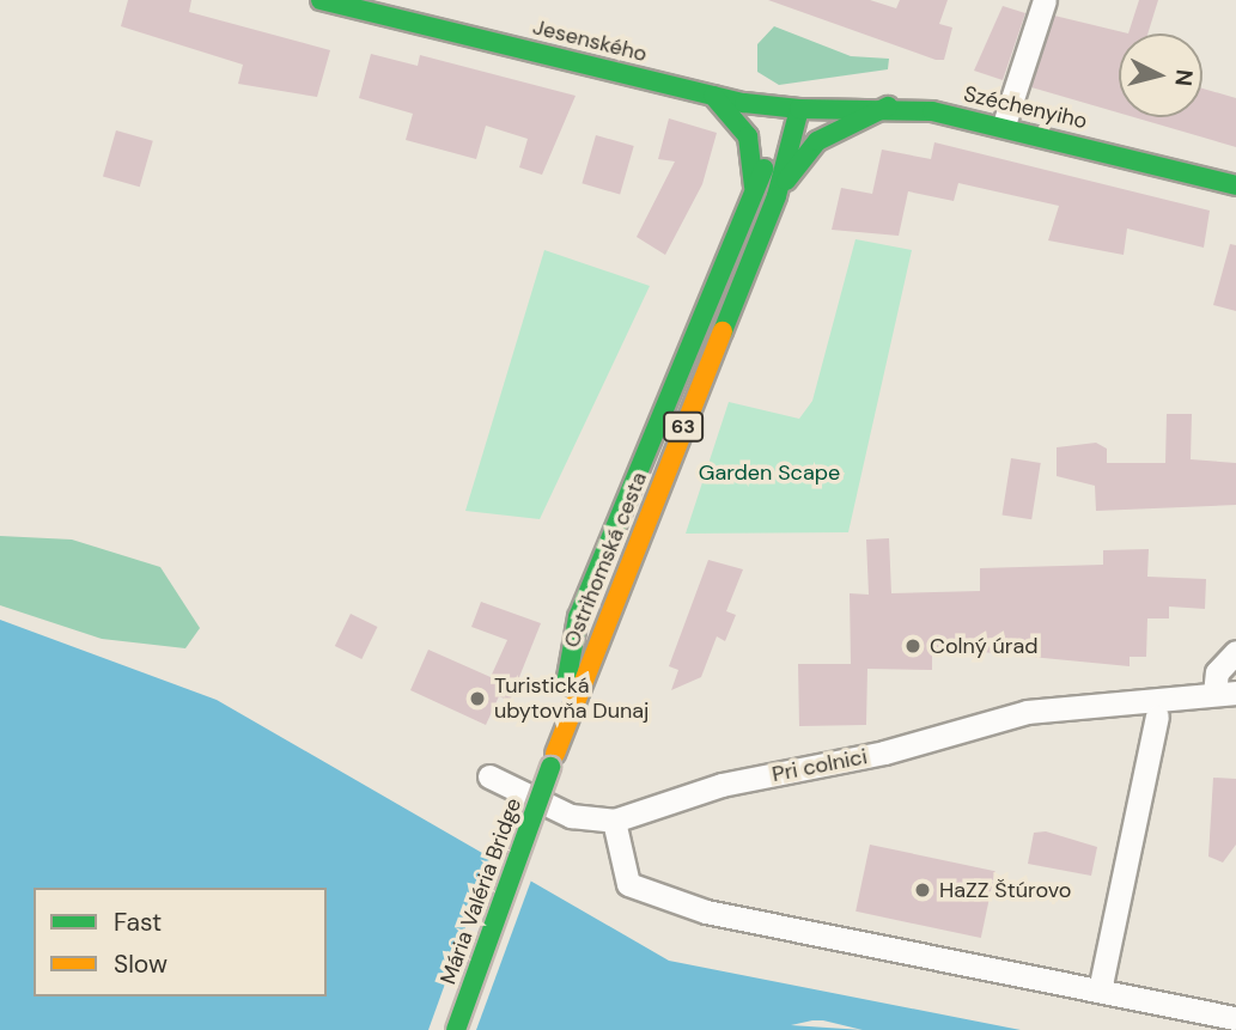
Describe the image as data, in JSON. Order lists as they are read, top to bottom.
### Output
{
  "streets": {
    "main road": [
      "Jesenského",
      "Széchenyiho",
      "63",
      "Ostrihomská cesta",
      "Mária Valéria Bridge"
    ],
    "street": ["Pri colnici"]
  },
  "crossings": [
    ["Jesenského", "Széchenyiho"],
    ["Jesenského", "63"],
    ["Széchenyiho", "63"],
    ["63", "Ostrihomská cesta"],
    ["63", "Mária Valéria Bridge"],
    ["Ostrihomská cesta", "Mária Valéria Bridge"]
  ],
  "parks": ["Garden Scape"],
  "places": ["Colný úrad", "Turistická ubytovňa Dunaj", "HaZZ Štúrovo"],
  "legend": ["Fast", "Slow"],
  "north": "right"
}
